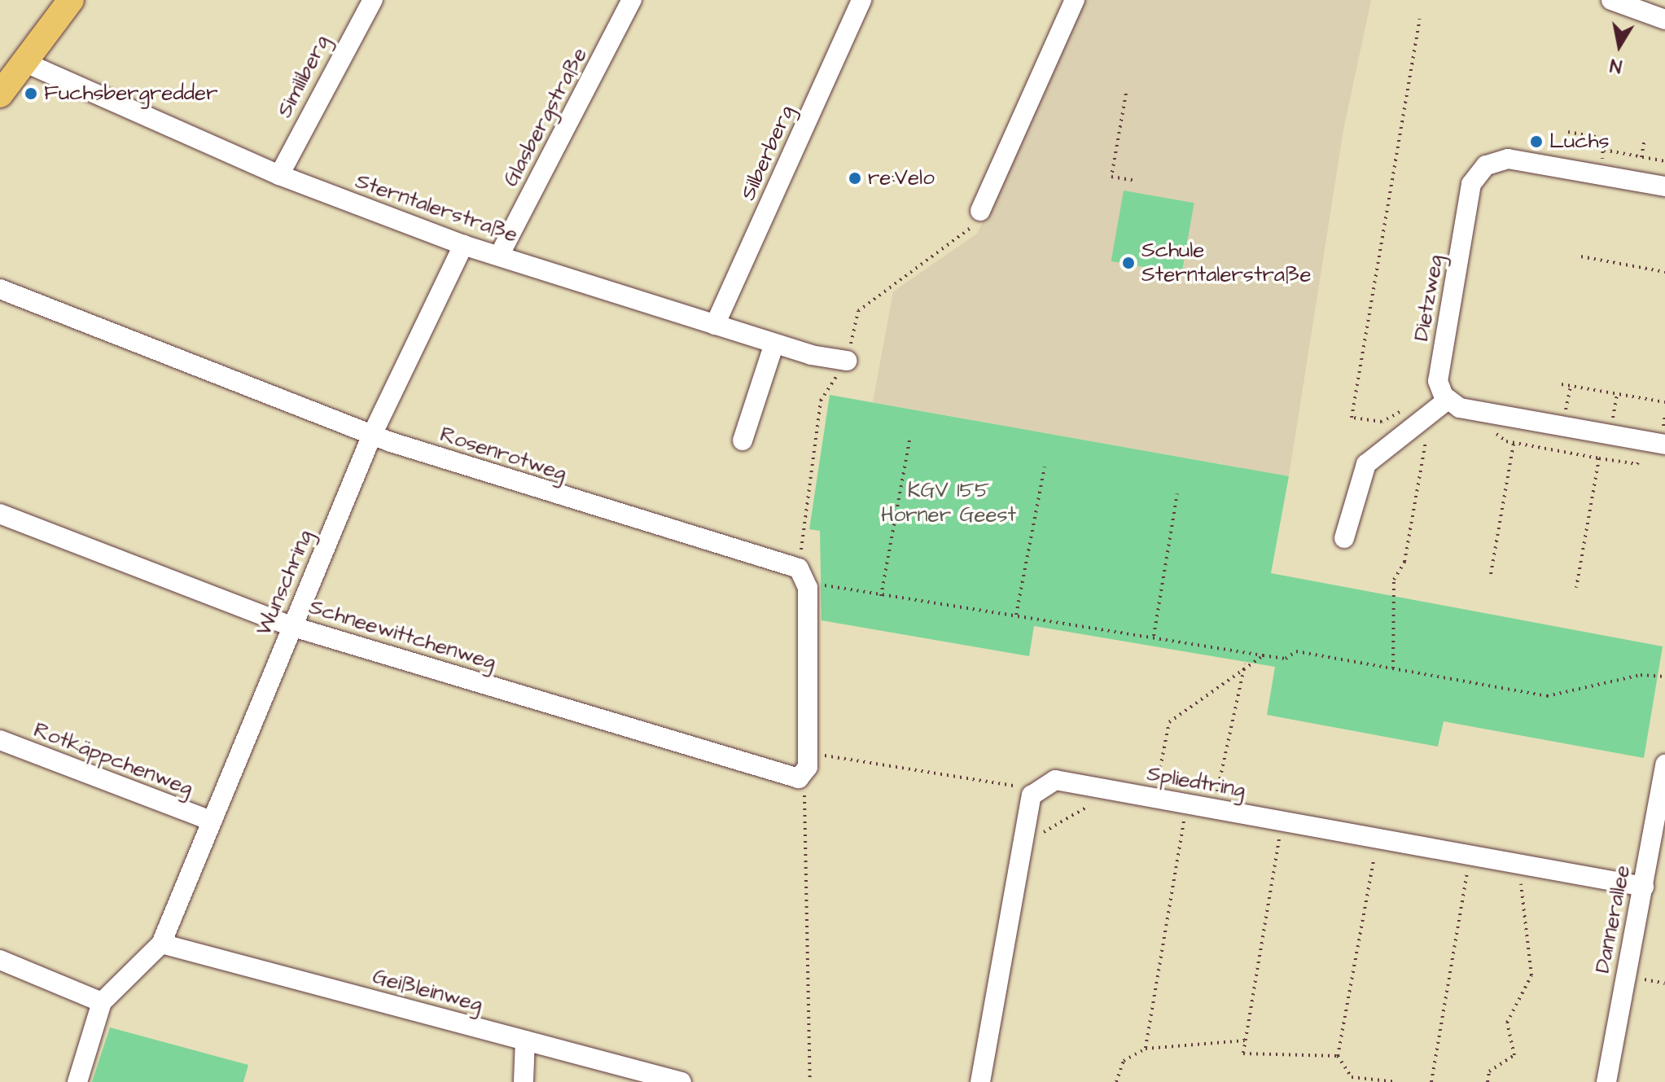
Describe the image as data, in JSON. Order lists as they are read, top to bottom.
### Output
{
  "streets": {
    "street": [
      "Similiberg",
      "Glasbergstraße",
      "Silberberg",
      "Sterntalerstraße",
      "Dietzweg",
      "Rosenrotweg",
      "Wunschring",
      "Schneewittchenweg",
      "Rotkäppchenweg",
      "Spliedtring",
      "Dannerallee",
      "Geißleinweg"
    ]
  },
  "crossings": [
    ["Similiberg", "Sterntalerstraße"],
    ["Glasbergstraße", "Sterntalerstraße"],
    ["Silberberg", "Sterntalerstraße"],
    ["Sterntalerstraße", "Wunschring"],
    ["Rosenrotweg", "Wunschring"],
    ["Wunschring", "Schneewittchenweg"],
    ["Wunschring", "Rotkäppchenweg"],
    ["Wunschring", "Geißleinweg"],
    ["Spliedtring", "Dannerallee"]
  ],
  "parks": ["KGV 155 Horner Geest"],
  "places": [
    "Fuchsbergredder",
    "Luchs",
    "re:Velo",
    "Schule Sterntalerstraße"
  ],
  "north": "bottom"
}
